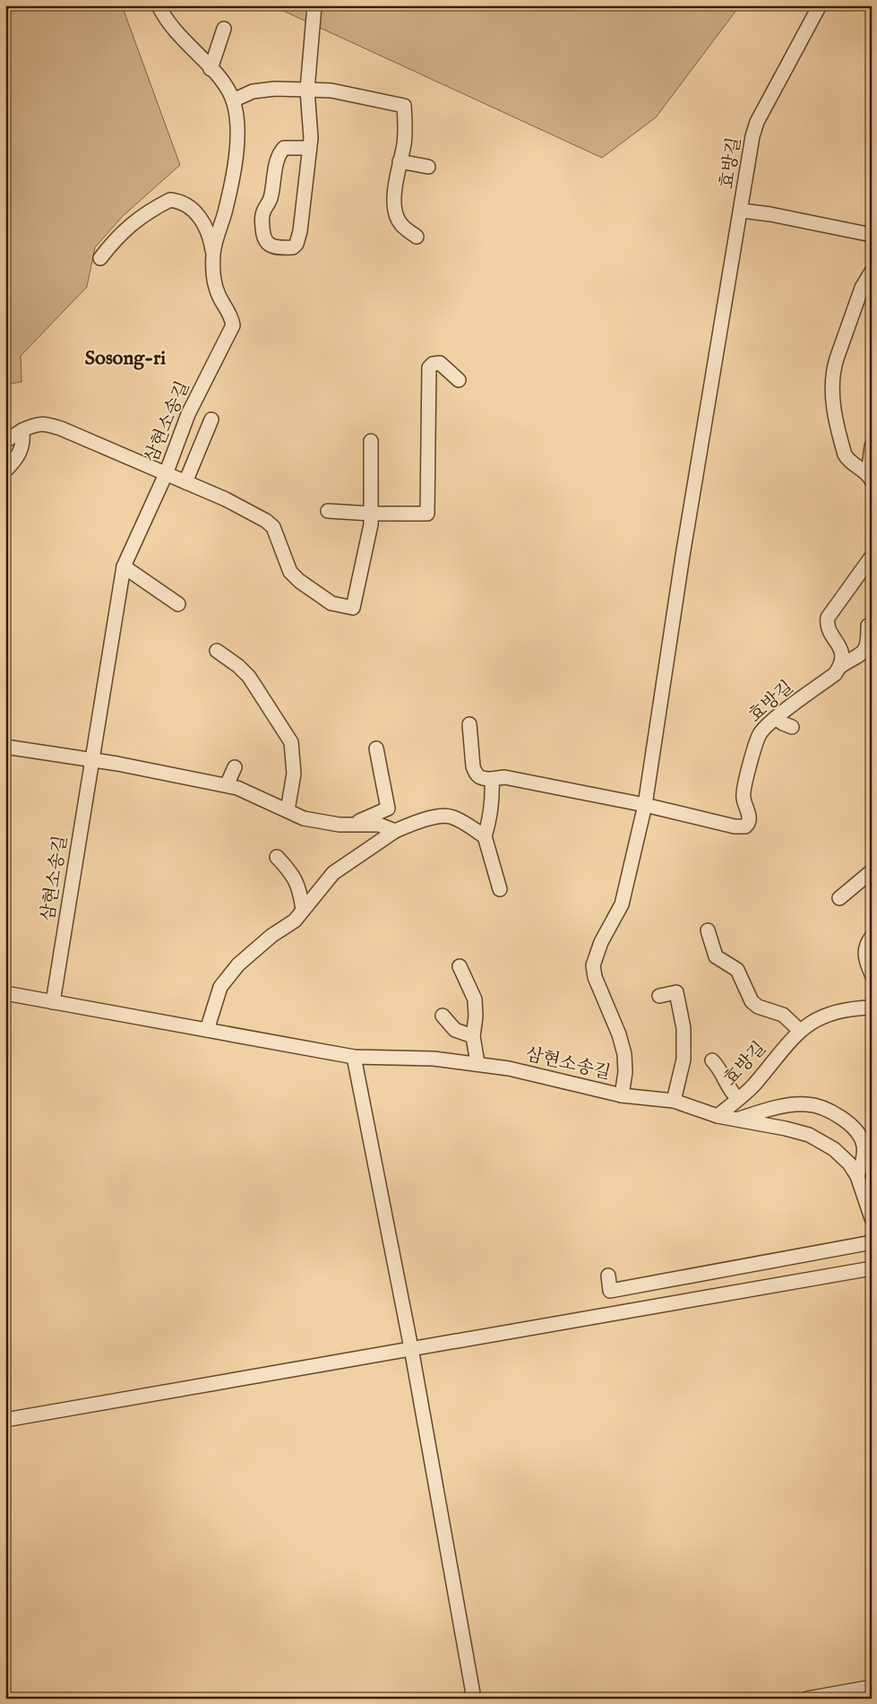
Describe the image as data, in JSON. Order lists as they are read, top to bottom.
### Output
{
  "streets": {
    "street": ["효방길", "삼현소송길"]
  },
  "crossings": [
    ["효방길", "삼현소송길"]
  ],
  "districts": ["Sosong-ri"]
}
